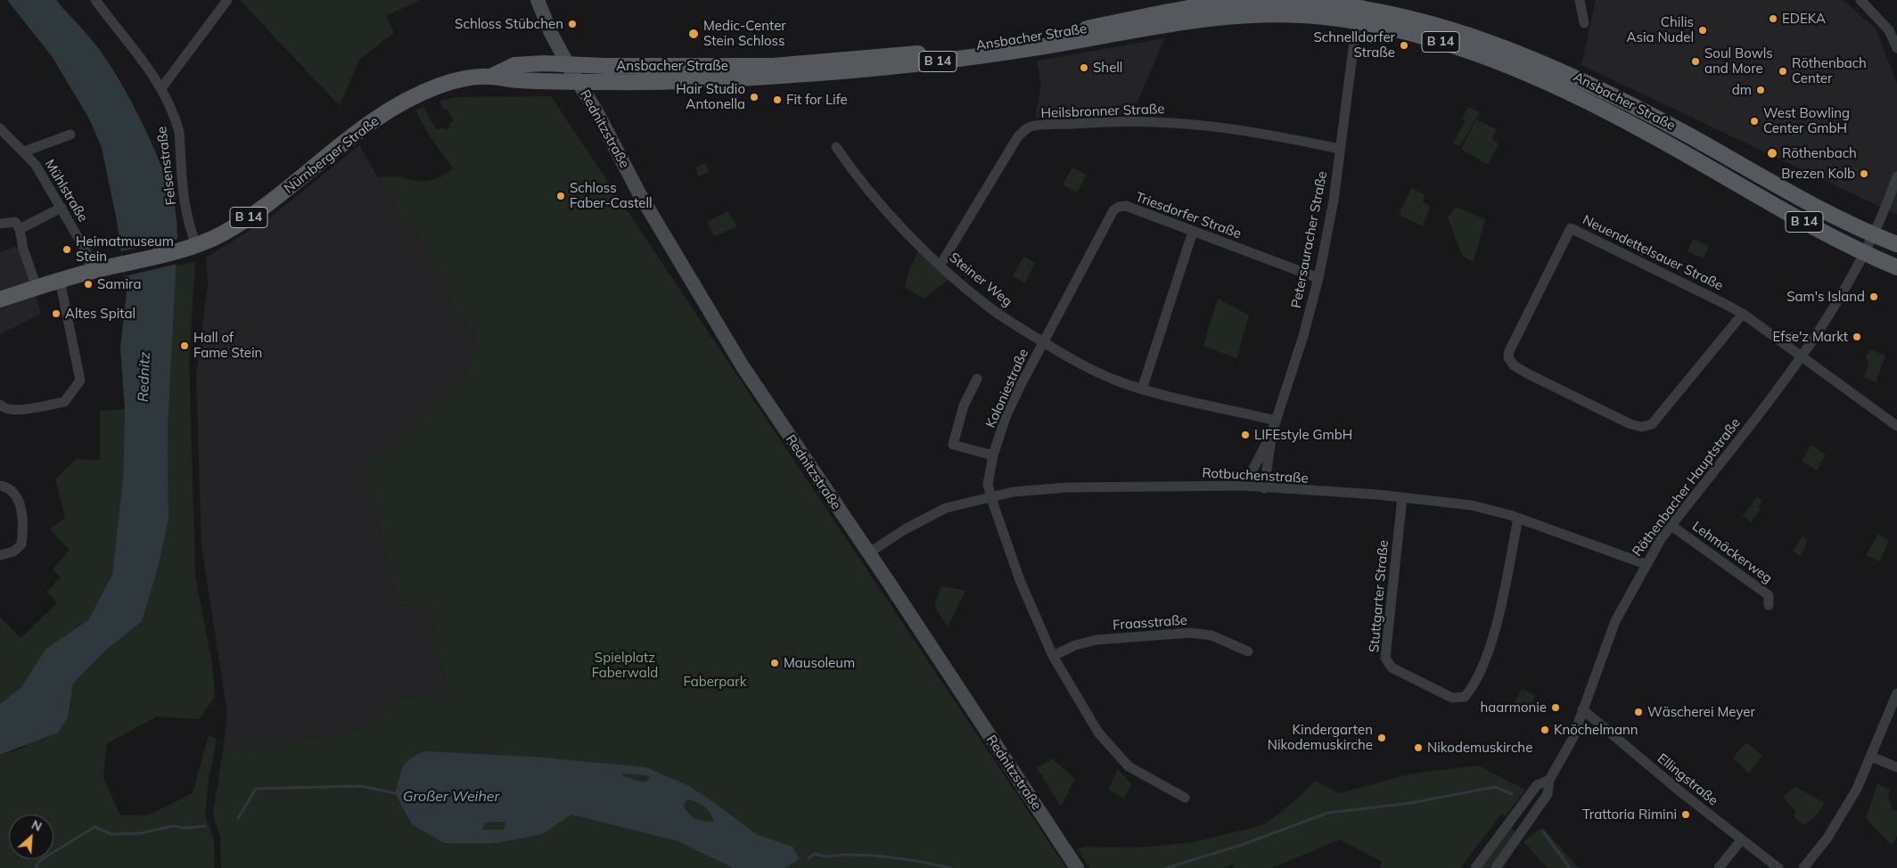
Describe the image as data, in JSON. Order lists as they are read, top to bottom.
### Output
{
  "streets": {
    "main road": [
      "Ansbacher Straße",
      "B 14",
      "Rednitzstraße",
      "Nürnberger Straße"
    ],
    "street": [
      "Heilsbronner Straße",
      "Felsenstraße",
      "Mühlstraße",
      "Triesdorfer Straße",
      "Petersauracher Straße",
      "Neuendettelsauer Straße",
      "Steiner Weg",
      "Koloniestraße",
      "Rotbuchenstraße",
      "Röthenbacher Hauptstraße",
      "Lehmäckerweg",
      "Stuttgarter Straße",
      "Fraasstraße",
      "Ellingstraße"
    ]
  },
  "crossings": [
    ["Ansbacher Straße", "Rednitzstraße"],
    ["Ansbacher Straße", "Nürnberger Straße"],
    ["Ansbacher Straße", "Petersauracher Straße"],
    ["Ansbacher Straße", "Röthenbacher Hauptstraße"],
    ["B 14", "Nürnberger Straße"],
    ["B 14", "Mühlstraße"],
    ["Heilsbronner Straße", "Petersauracher Straße"],
    ["Heilsbronner Straße", "Steiner Weg"],
    ["Rednitzstraße", "Nürnberger Straße"],
    ["Rednitzstraße", "Rotbuchenstraße"],
    ["Nürnberger Straße", "Felsenstraße"],
    ["Nürnberger Straße", "Mühlstraße"],
    ["Triesdorfer Straße", "Petersauracher Straße"],
    ["Triesdorfer Straße", "Steiner Weg"],
    ["Triesdorfer Straße", "Koloniestraße"],
    ["Petersauracher Straße", "Steiner Weg"],
    ["Petersauracher Straße", "Rotbuchenstraße"],
    ["Neuendettelsauer Straße", "Röthenbacher Hauptstraße"],
    ["Steiner Weg", "Koloniestraße"],
    ["Koloniestraße", "Rotbuchenstraße"],
    ["Koloniestraße", "Fraasstraße"],
    ["Rotbuchenstraße", "Röthenbacher Hauptstraße"],
    ["Rotbuchenstraße", "Stuttgarter Straße"],
    ["Röthenbacher Hauptstraße", "Lehmäckerweg"],
    ["Röthenbacher Hauptstraße", "Ellingstraße"]
  ],
  "water": ["Rednitz", "Großer Weiher"],
  "parks": ["Spielplatz Faberwald", "Faberpark"],
  "places": [
    "EDEKA",
    "Schloss Stübchen",
    "Chilis Asia Nudel",
    "Medic-Center Stein Schloss",
    "Schnelldorfer Straße",
    "Soul Bowls and More",
    "Shell",
    "Röthenbach Center",
    "dm",
    "Hair Studio Antonella",
    "Fit for Life",
    "West Bowling Center GmbH",
    "Röthenbach",
    "Brezen Kolb",
    "Schloss Faber-Castell",
    "Heimatmuseum Stein",
    "Samira",
    "Sam's Island",
    "Altes Spital",
    "Efse'z Markt",
    "Hall of Fame Stein",
    "LIFEstyle GmbH",
    "Mausoleum",
    "haarmonie",
    "Wäscherei Meyer",
    "Knöchelmann",
    "Kindergarten Nikodemuskirche",
    "Nikodemuskirche",
    "Trattoria Rimini"
  ],
  "north": "top right"
}
